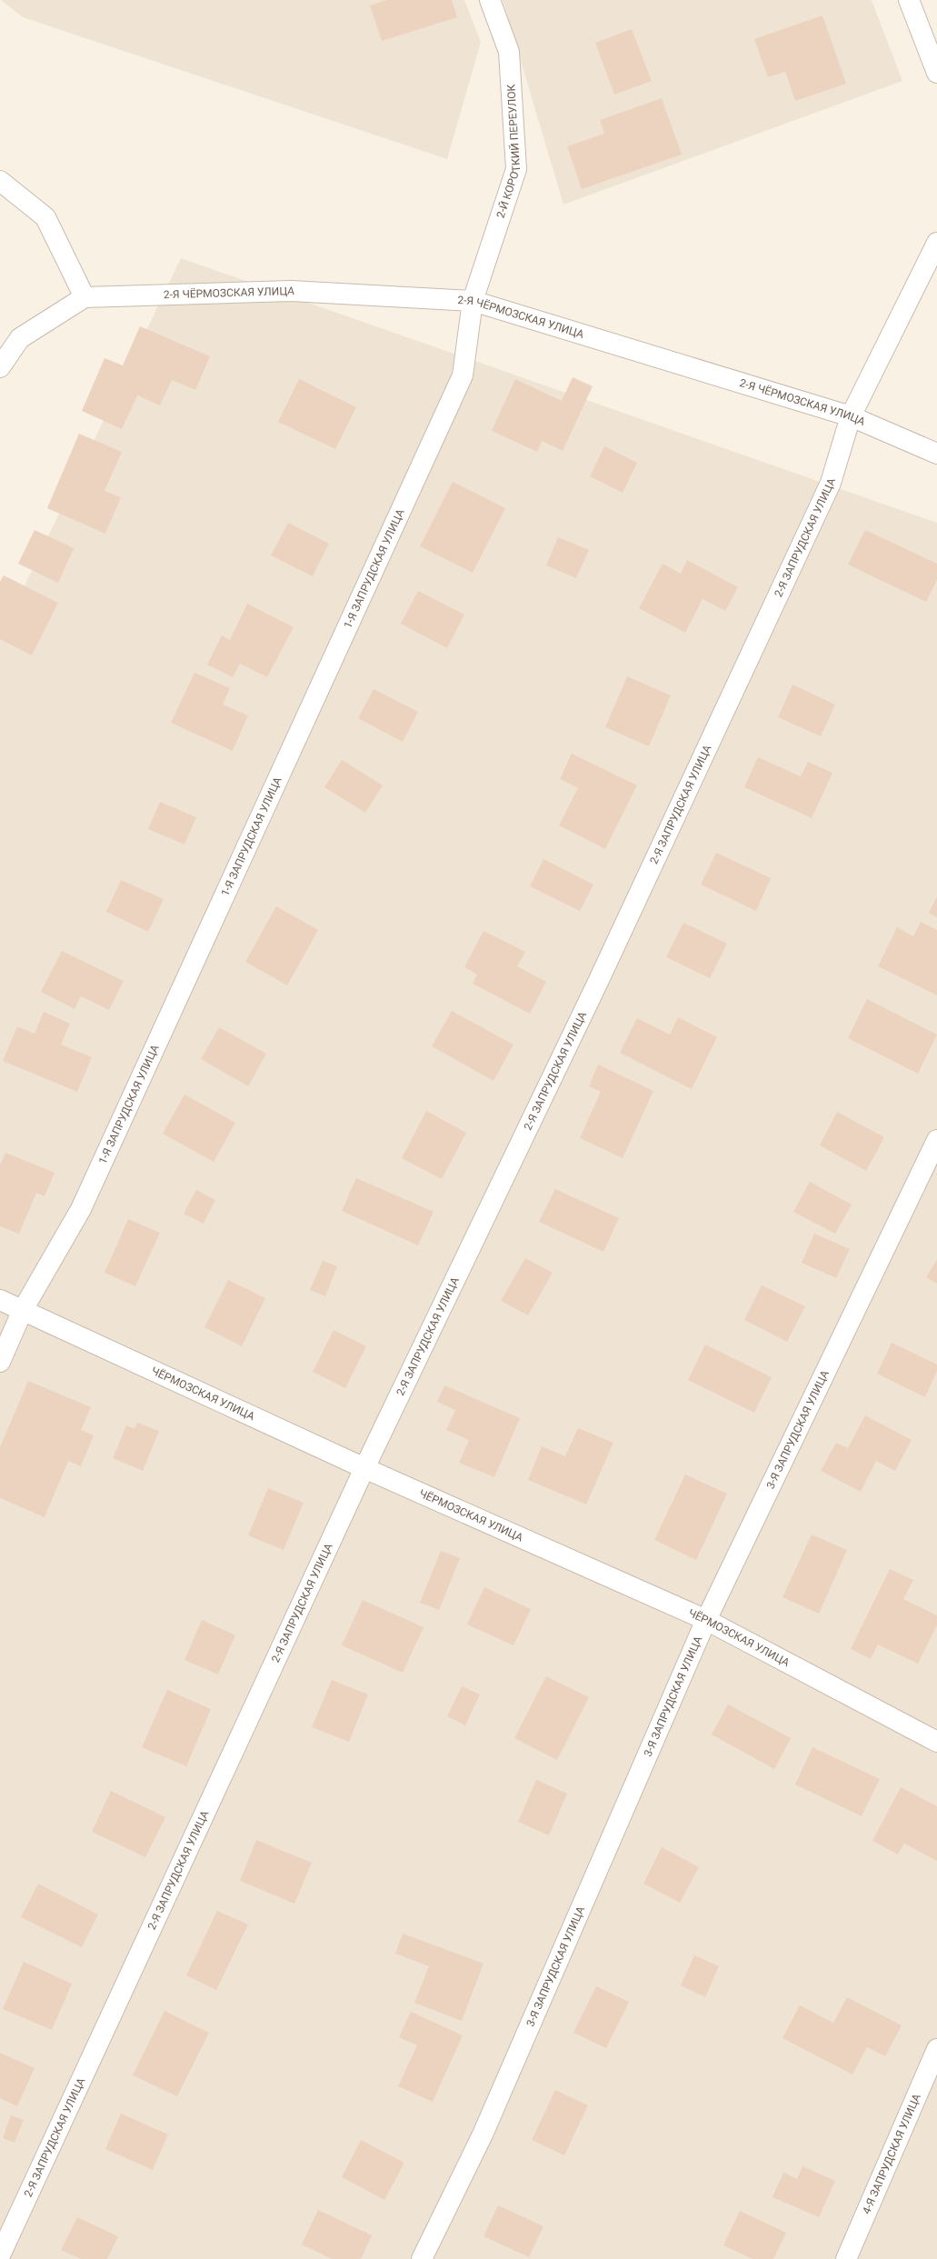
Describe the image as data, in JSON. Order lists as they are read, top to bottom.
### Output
{
  "streets": {
    "street": [
      "2-Й КОРОТКИЙ ПЕРЕУЛОК",
      "2-Я ЧЁРМОЗСКАЯ УЛИЦА",
      "2-Я ЗАПРУДСКАЯ УЛИЦА",
      "1-Я ЗАПРУДСКАЯ УЛИЦА",
      "ЧЁРМОЗСКАЯ УЛИЦА",
      "3-Я ЗАПРУДСКАЯ УЛИЦА",
      "4-Я ЗАПРУДСКАЯ УЛИЦА"
    ]
  },
  "crossings": [
    ["2-Й КОРОТКИЙ ПЕРЕУЛОК", "2-Я ЧЁРМОЗСКАЯ УЛИЦА"],
    ["2-Й КОРОТКИЙ ПЕРЕУЛОК", "1-Я ЗАПРУДСКАЯ УЛИЦА"],
    ["2-Я ЧЁРМОЗСКАЯ УЛИЦА", "2-Я ЗАПРУДСКАЯ УЛИЦА"],
    ["2-Я ЧЁРМОЗСКАЯ УЛИЦА", "1-Я ЗАПРУДСКАЯ УЛИЦА"],
    ["2-Я ЗАПРУДСКАЯ УЛИЦА", "ЧЁРМОЗСКАЯ УЛИЦА"],
    ["1-Я ЗАПРУДСКАЯ УЛИЦА", "ЧЁРМОЗСКАЯ УЛИЦА"],
    ["ЧЁРМОЗСКАЯ УЛИЦА", "3-Я ЗАПРУДСКАЯ УЛИЦА"]
  ]
}
